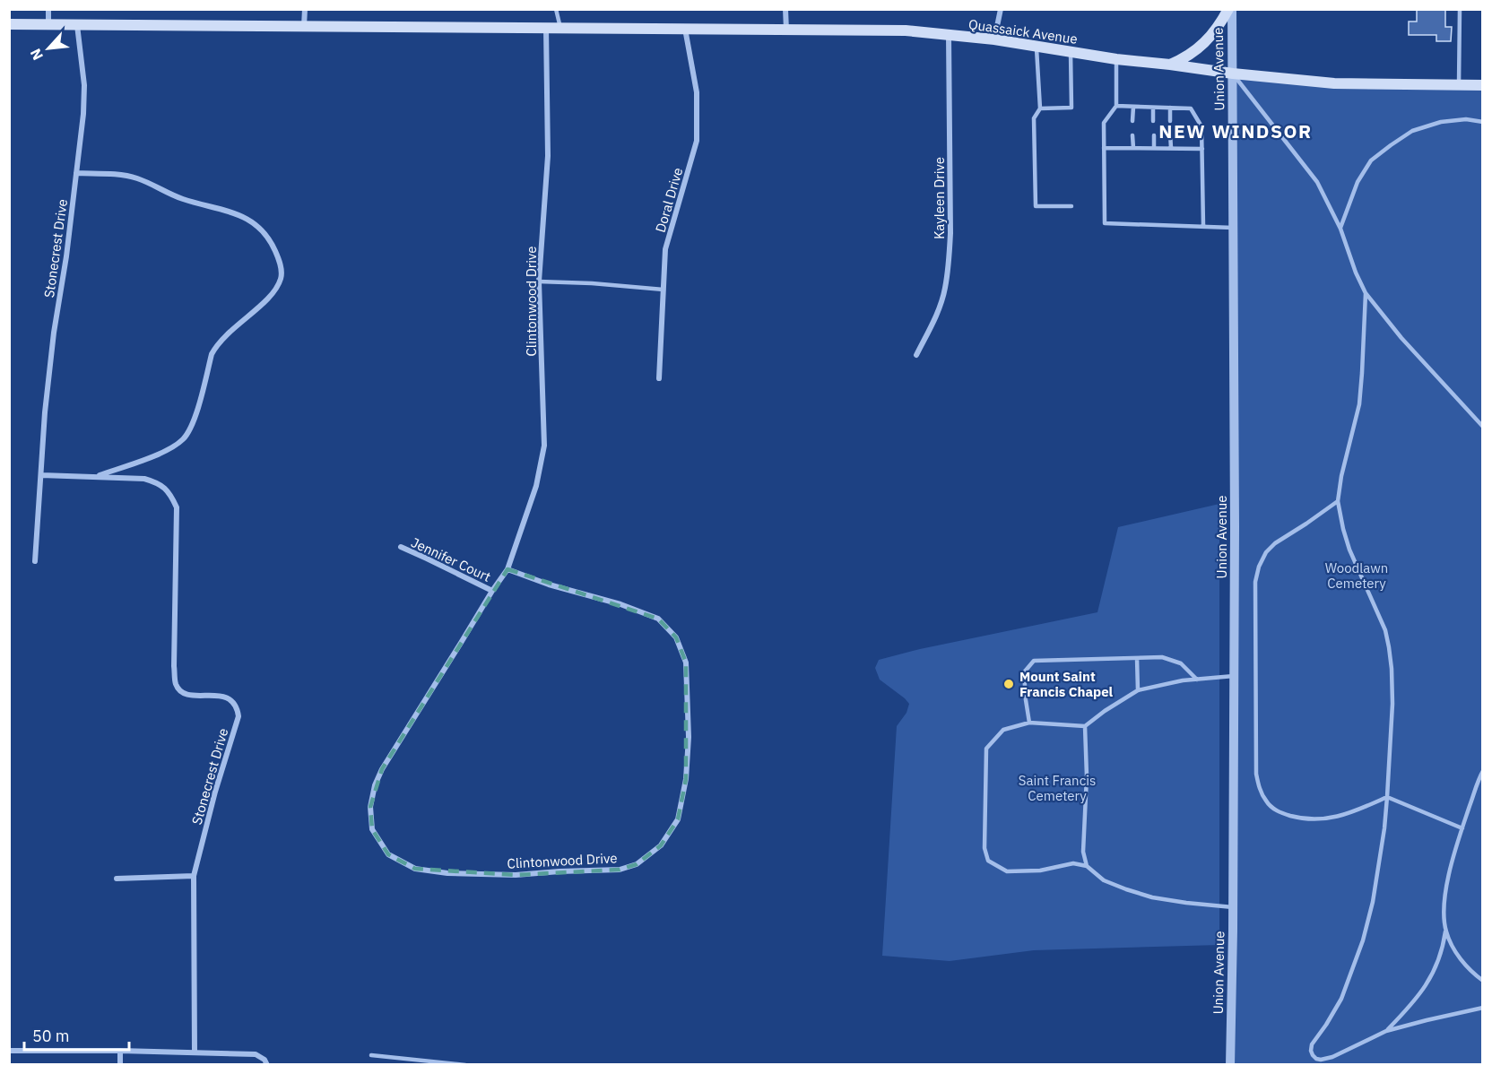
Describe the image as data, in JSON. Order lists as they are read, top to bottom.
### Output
{
  "streets": {
    "main road": ["Quassaick Avenue"],
    "street": [
      "Union Avenue",
      "Kayleen Drive",
      "Doral Drive",
      "Stonecrest Drive",
      "Clintonwood Drive",
      "Jennifer Court"
    ]
  },
  "crossings": [
    ["Quassaick Avenue", "Union Avenue"],
    ["Quassaick Avenue", "Kayleen Drive"],
    ["Quassaick Avenue", "Doral Drive"],
    ["Quassaick Avenue", "Stonecrest Drive"],
    ["Quassaick Avenue", "Clintonwood Drive"],
    ["Clintonwood Drive", "Jennifer Court"]
  ],
  "districts": ["NEW WINDSOR"],
  "parks": ["Woodlawn Cemetery", "Saint Francis Cemetery"],
  "places": ["Mount Saint Francis Chapel"],
  "scale_bar": "50 m",
  "north": "bottom left"
}
